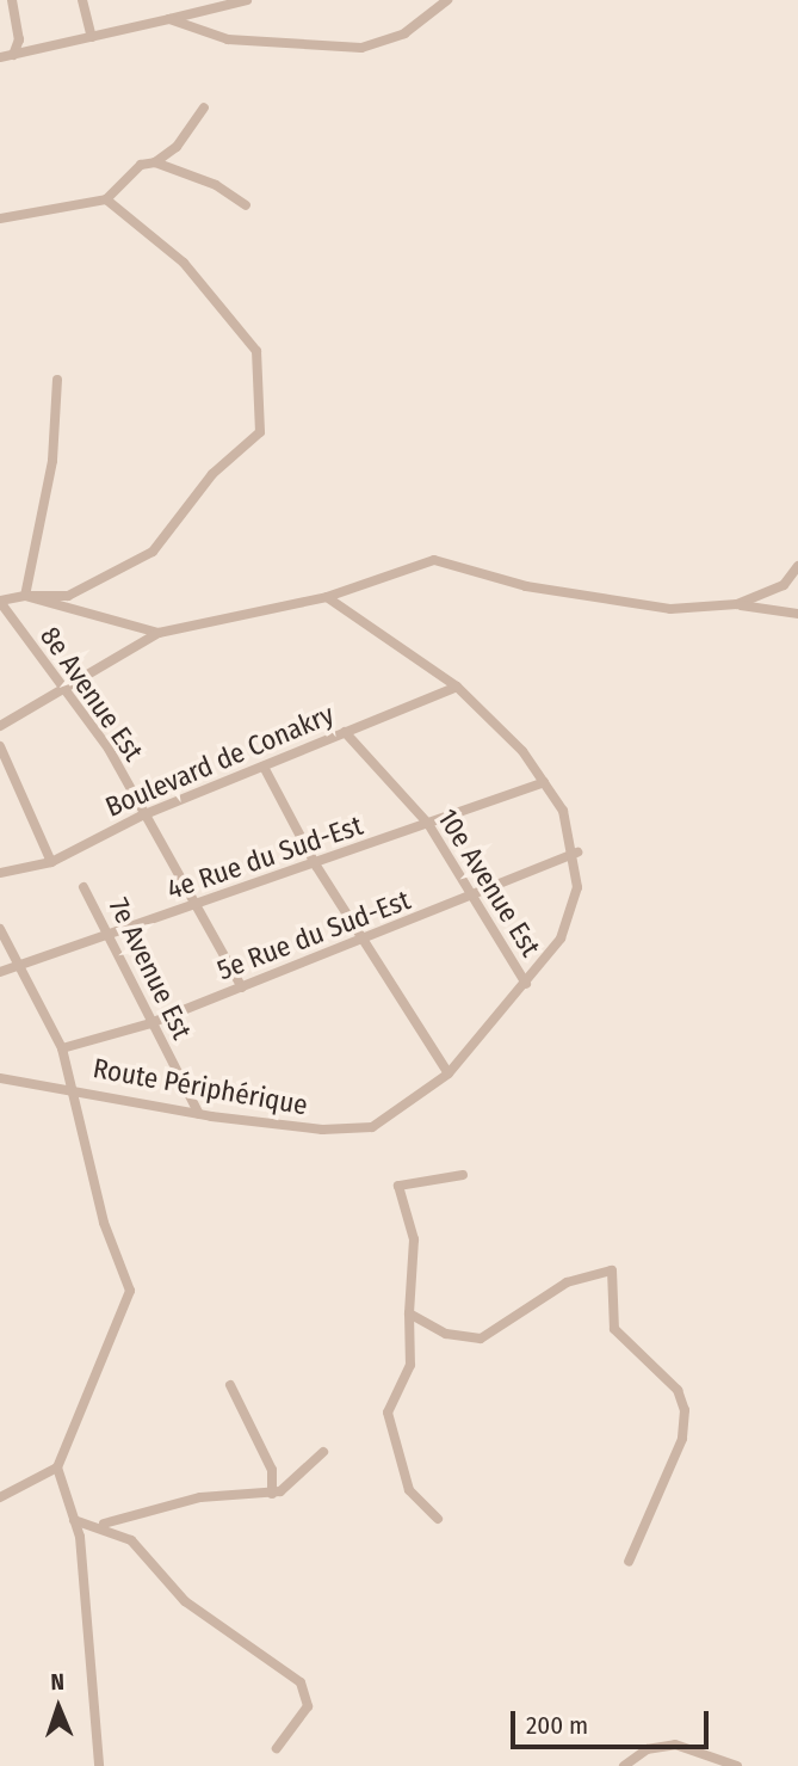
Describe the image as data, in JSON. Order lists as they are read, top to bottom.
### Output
{
  "streets": {
    "street": [
      "8e Avenue Est",
      "Boulevard de Conakry",
      "4e Rue du Sud-Est",
      "10e Avenue Est",
      "5e Rue du Sud-Est",
      "7e Avenue Est",
      "Route Périphérique"
    ]
  },
  "crossings": [
    ["8e Avenue Est", "Boulevard de Conakry"],
    ["8e Avenue Est", "4e Rue du Sud-Est"],
    ["8e Avenue Est", "5e Rue du Sud-Est"],
    ["Boulevard de Conakry", "10e Avenue Est"],
    ["Boulevard de Conakry", "Route Périphérique"],
    ["4e Rue du Sud-Est", "10e Avenue Est"],
    ["4e Rue du Sud-Est", "7e Avenue Est"],
    ["4e Rue du Sud-Est", "Route Périphérique"],
    ["10e Avenue Est", "5e Rue du Sud-Est"],
    ["10e Avenue Est", "Route Périphérique"],
    ["5e Rue du Sud-Est", "7e Avenue Est"],
    ["5e Rue du Sud-Est", "Route Périphérique"],
    ["7e Avenue Est", "Route Périphérique"]
  ],
  "scale_bar": "200 m",
  "north": "top"
}
